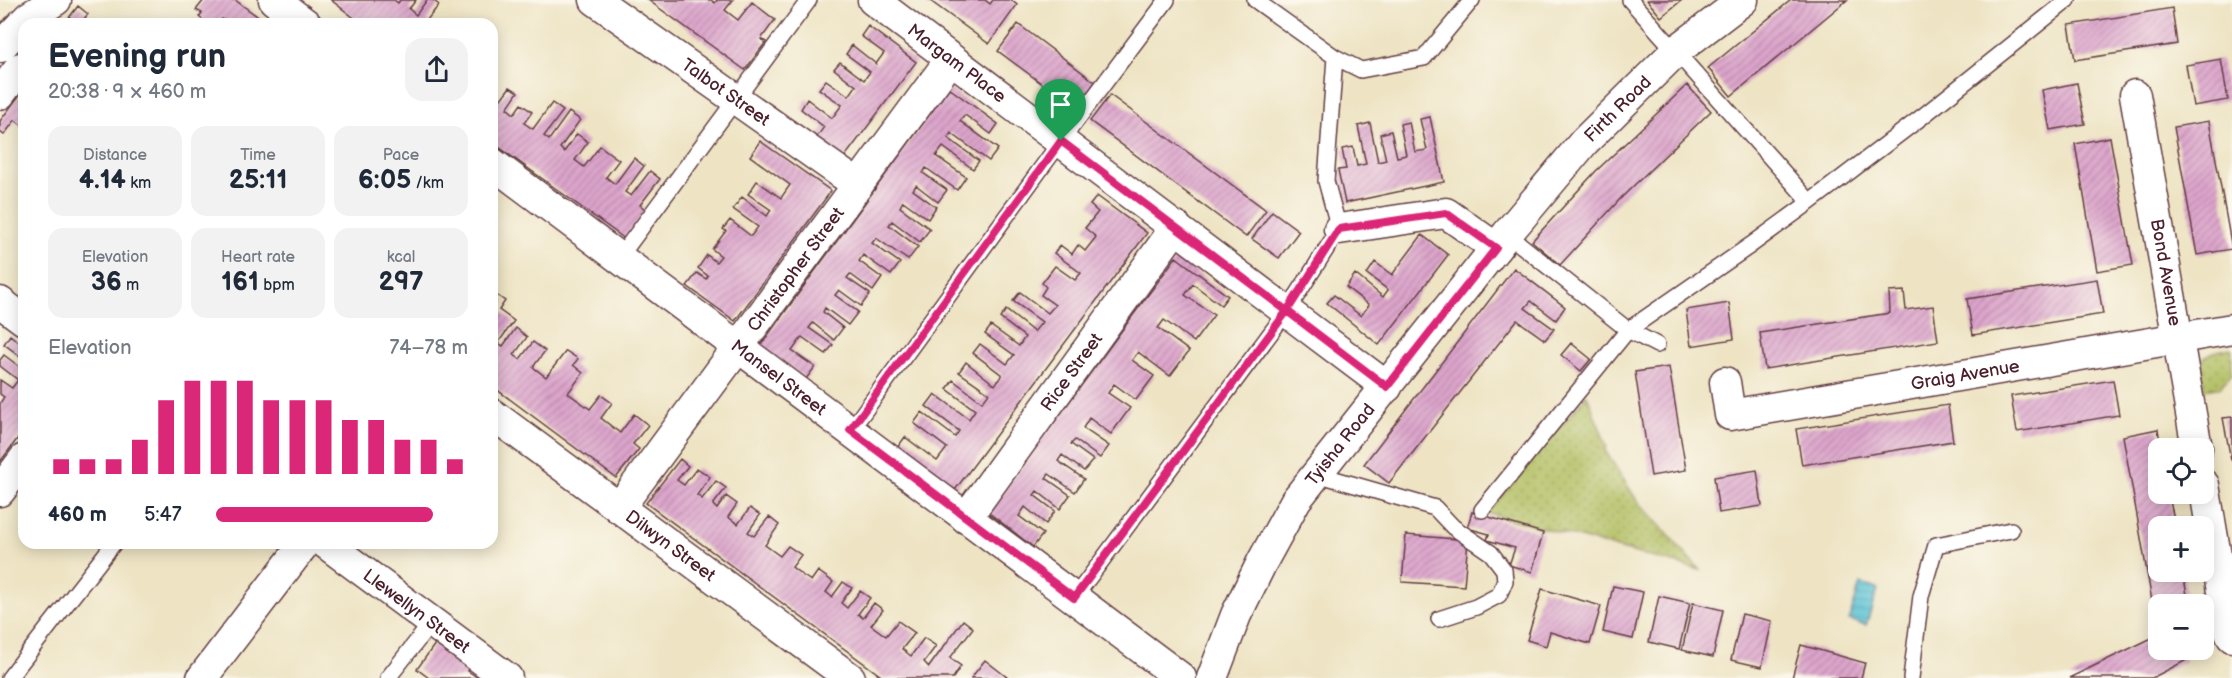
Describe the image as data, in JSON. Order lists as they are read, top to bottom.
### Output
{
  "streets": {
    "street": [
      "Margam Place",
      "Talbot Street",
      "Firth Road",
      "Christopher Street",
      "Bond Avenue",
      "Rice Street",
      "Graig Avenue",
      "Mansel Street",
      "Tyisha Road",
      "Dilwyn Street",
      "Llewellyn Street"
    ]
  },
  "crossings": [
    ["Margam Place", "Christopher Street"],
    ["Margam Place", "Rice Street"],
    ["Margam Place", "Tyisha Road"],
    ["Talbot Street", "Christopher Street"],
    ["Firth Road", "Tyisha Road"],
    ["Christopher Street", "Mansel Street"],
    ["Christopher Street", "Dilwyn Street"],
    ["Bond Avenue", "Graig Avenue"],
    ["Rice Street", "Mansel Street"]
  ],
  "page": {
    "heading": ["Evening run", "20:38 · 9 × 460 m"],
    "stats": [
      ["Distance", "4.14 km"],
      ["Time", "25:11"],
      ["Pace", "6:05 /km"],
      ["Elevation", "36 m"],
      ["Heart rate", "161 bpm"],
      ["kcal", "297"]
    ],
    "chart": ["Elevation", "74–78 m"],
    "map_buttons": ["+", "−"],
    "list": [
      {
        "name": "460 m",
        "note": "5:47"
      }
    ]
  }
}
